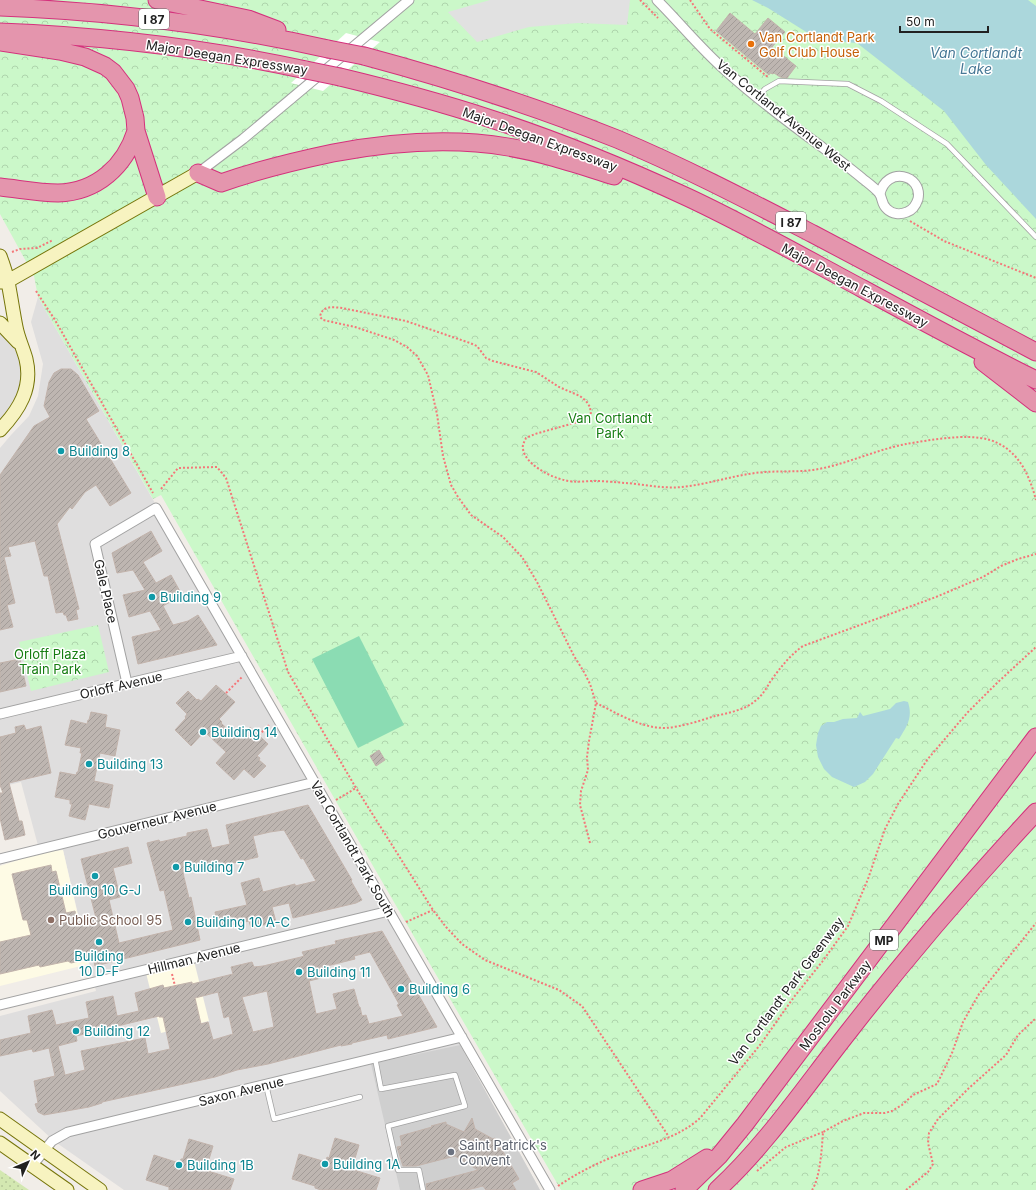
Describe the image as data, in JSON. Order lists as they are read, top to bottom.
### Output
{
  "streets": {
    "highway": [
      "I 87",
      "Major Deegan Expressway",
      "MP",
      "Mosholu Parkway"
    ],
    "street": [
      "Van Cortlandt Avenue West",
      "Gale Place",
      "Orloff Avenue",
      "Gouverneur Avenue",
      "Van Cortlandt Park South",
      "Hillman Avenue",
      "Saxon Avenue"
    ],
    "path": ["Van Cortlandt Park Greenway"]
  },
  "crossings": [
    ["Gale Place", "Orloff Avenue"],
    ["Gale Place", "Van Cortlandt Park South"],
    ["Orloff Avenue", "Van Cortlandt Park South"],
    ["Gouverneur Avenue", "Van Cortlandt Park South"],
    ["Van Cortlandt Park South", "Hillman Avenue"],
    ["Van Cortlandt Park South", "Van Cortlandt Park Greenway"],
    ["Van Cortlandt Park South", "Saxon Avenue"]
  ],
  "water": ["Van Cortlandt Lake"],
  "parks": ["Van Cortlandt Park", "Orloff Plaza Train Park"],
  "places": [
    "Van Cortlandt Park Golf Club House",
    "Building 8",
    "Building 9",
    "Building 14",
    "Building 13",
    "Building 7",
    "Building 10 G-J",
    "Public School 95",
    "Building 10 A-C",
    "Building 10 D-F",
    "Building 11",
    "Building 6",
    "Building 12",
    "Saint Patrick's Convent",
    "Building 1A",
    "Building 1B"
  ],
  "scale_bar": "50 m",
  "north": "top right"
}
